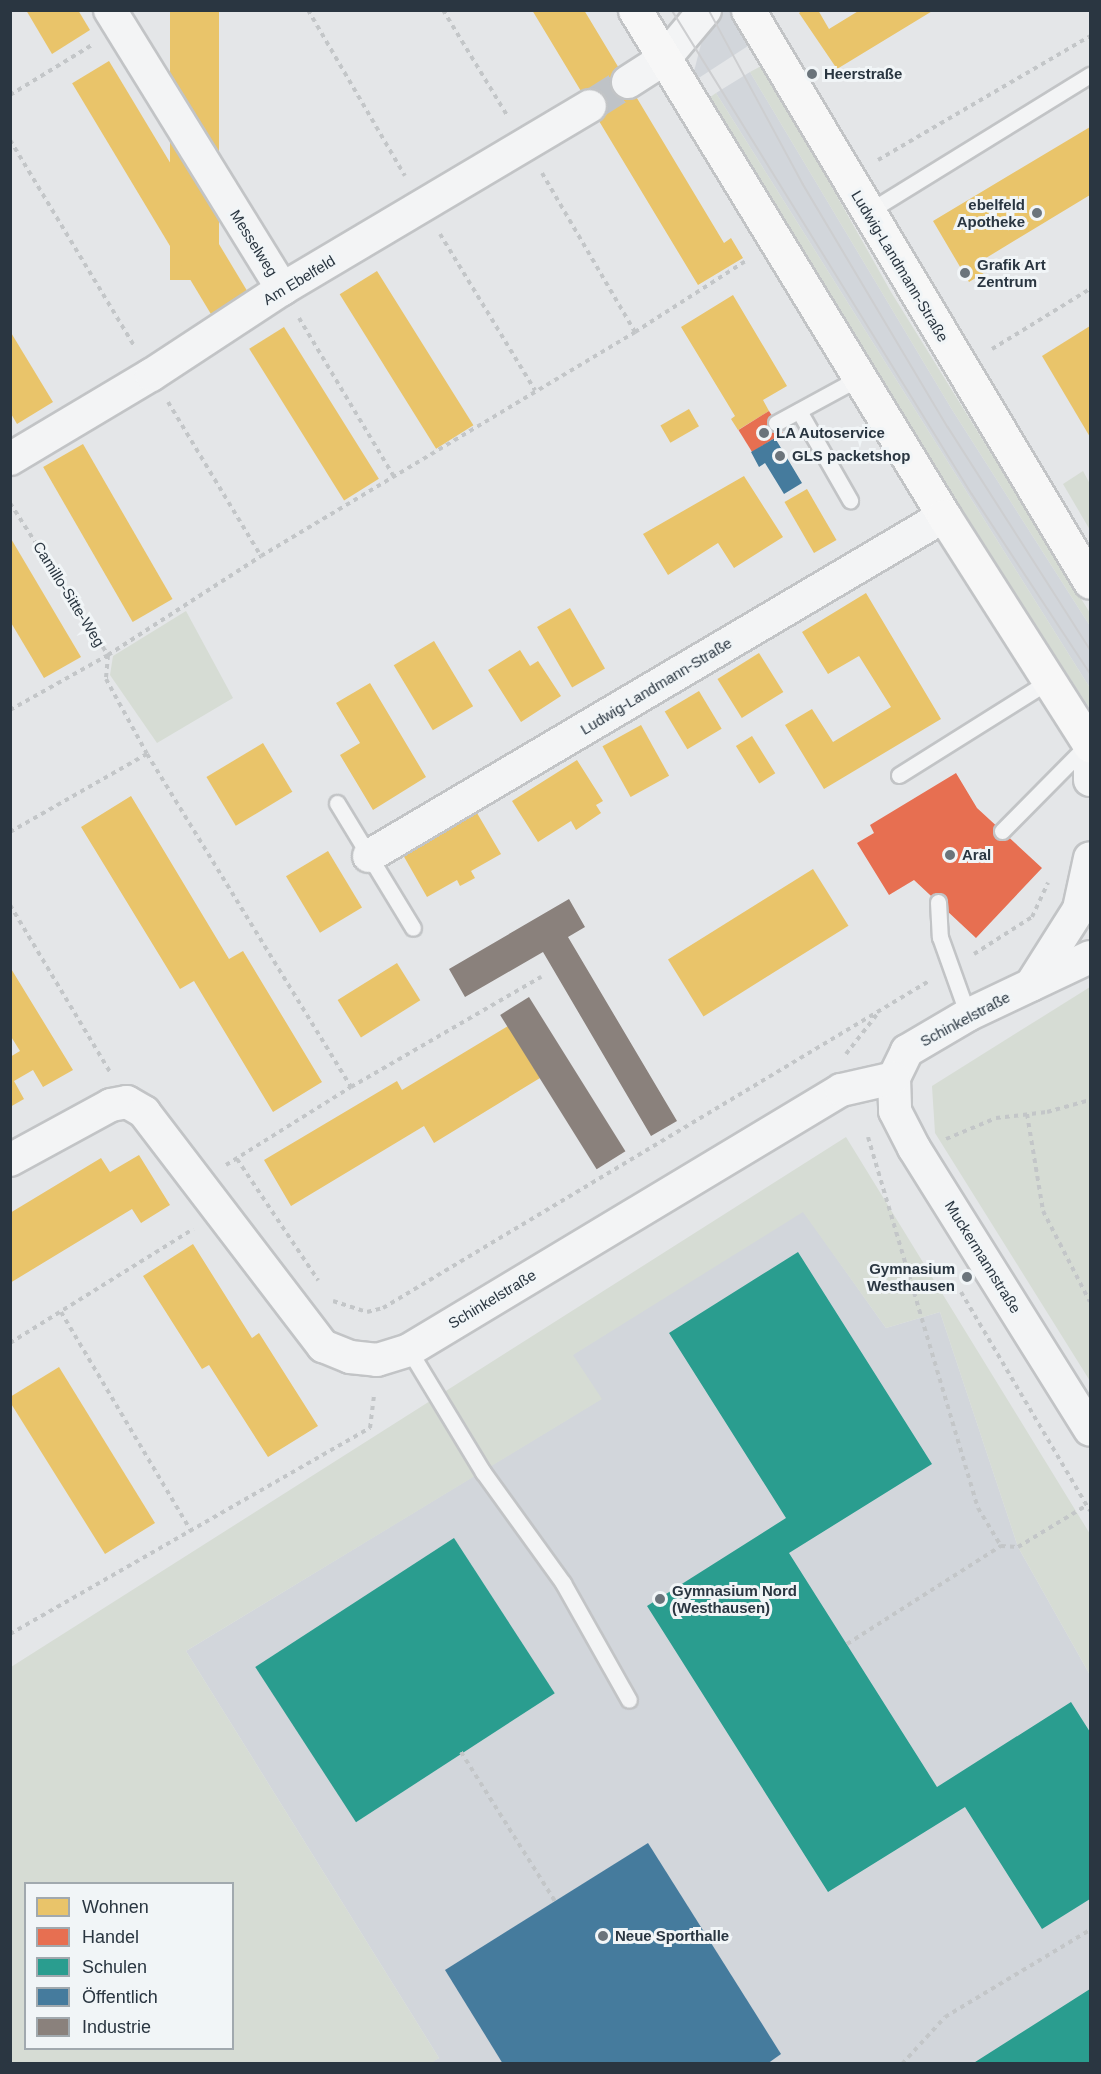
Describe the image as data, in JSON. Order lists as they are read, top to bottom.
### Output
{
  "streets": {
    "main road": ["Ludwig-Landmann-Straße"],
    "street": [
      "Messelweg",
      "Am Ebelfeld",
      "Schinkelstraße",
      "Muckermannstraße"
    ],
    "path": ["Camillo-Sitte-Weg"]
  },
  "crossings": [
    ["Messelweg", "Am Ebelfeld"],
    ["Schinkelstraße", "Muckermannstraße"]
  ],
  "places": [
    "Heerstraße",
    "ebelfeld Apotheke",
    "Grafik Art Zentrum",
    "LA Autoservice",
    "GLS packetshop",
    "Aral",
    "Gymnasium Westhausen",
    "Gymnasium Nord (Westhausen)",
    "Neue Sporthalle"
  ],
  "legend": [
    "Wohnen",
    "Handel",
    "Schulen",
    "Öffentlich",
    "Industrie"
  ]
}
